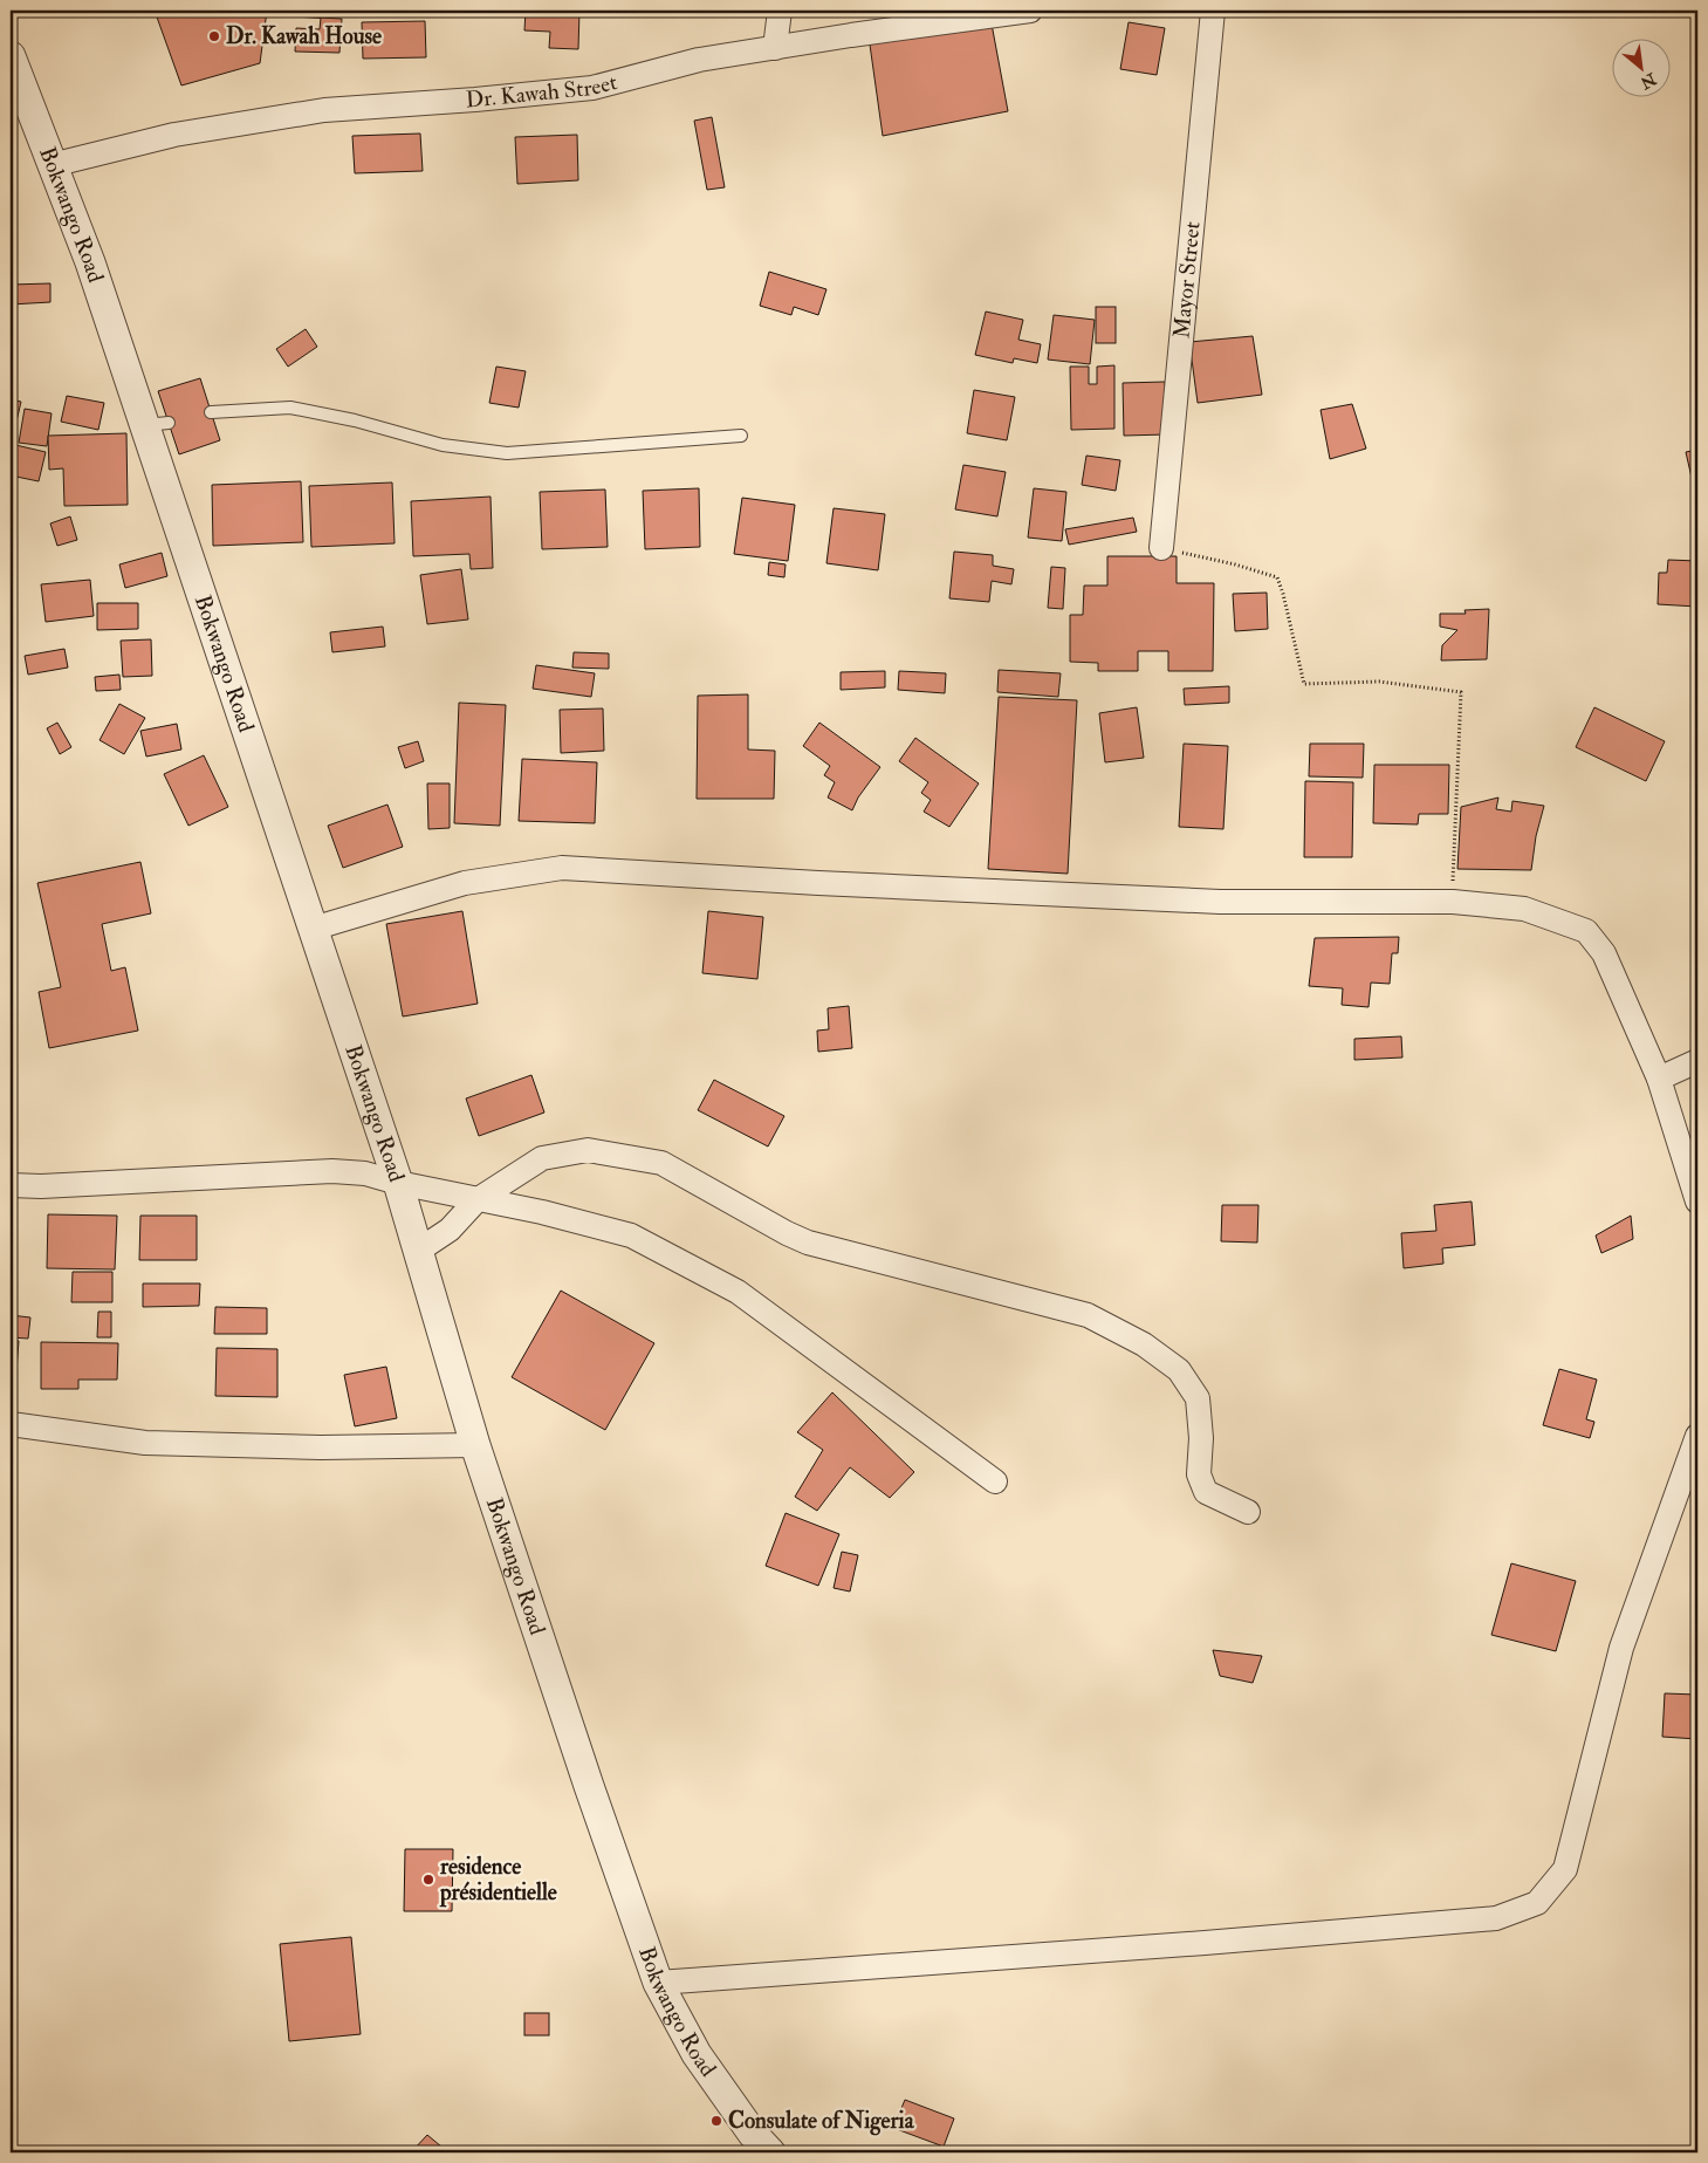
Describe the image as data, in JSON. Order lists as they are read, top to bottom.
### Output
{
  "streets": {
    "street": ["Dr. Kawah Street", "Bokwango Road", "Mayor Street"]
  },
  "crossings": [
    ["Dr. Kawah Street", "Bokwango Road"]
  ],
  "places": ["Dr. Kawah House", "residence présidentielle", "Consulate of Nigeria"],
  "north": "bottom right"
}
